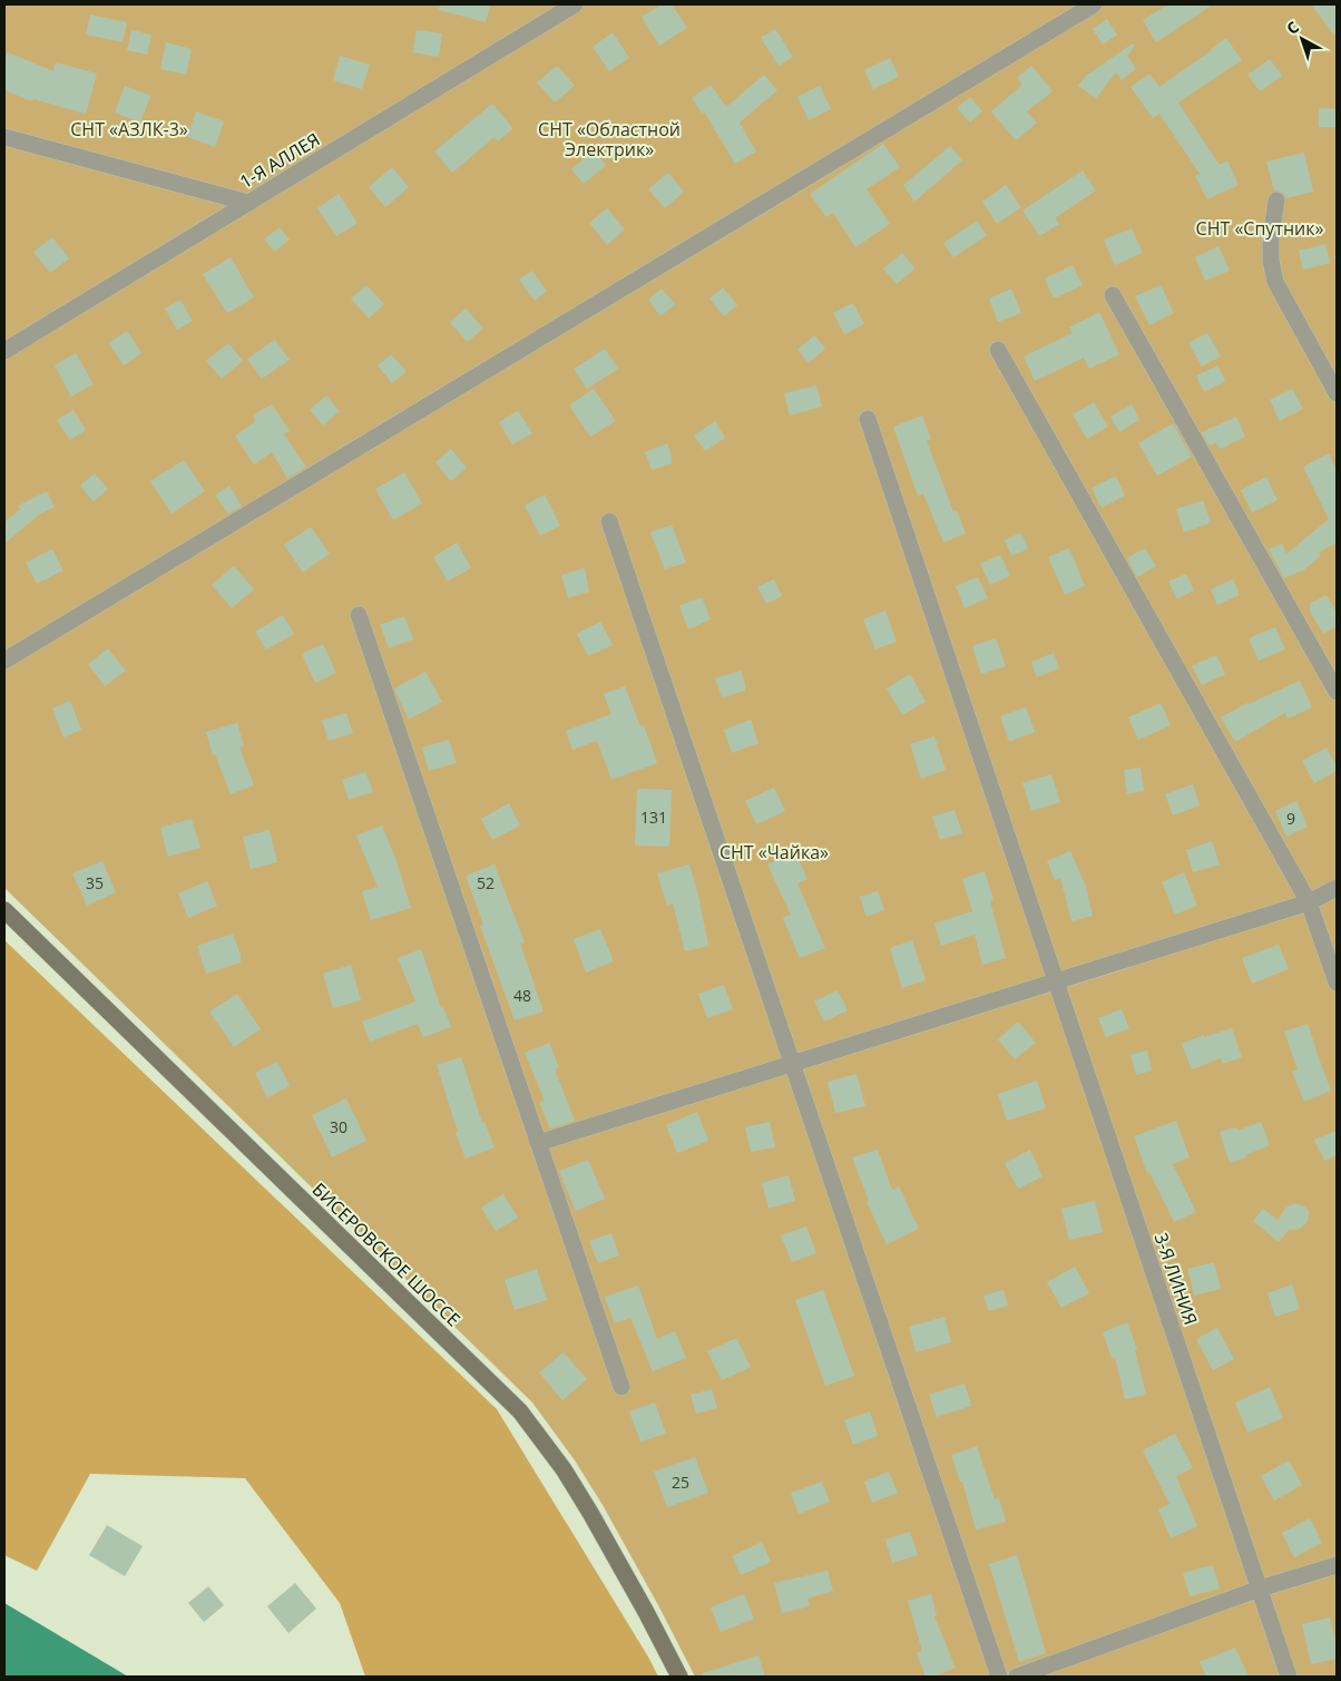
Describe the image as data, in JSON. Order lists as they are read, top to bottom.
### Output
{
  "streets": {
    "main road": ["БИСЕРОВСКОЕ ШОССЕ"],
    "street": ["1-Я АЛЛЕЯ", "3-Я ЛИНИЯ"]
  },
  "parks": [
    "СНТ «АЗЛК-3»",
    "СНТ «Областной Электрик»",
    "СНТ «Спутник»",
    "СНТ «Чайка»"
  ],
  "house_numbers": [
    "131",
    "9",
    "35",
    "52",
    "48",
    "30",
    "25"
  ],
  "north": "top left"
}
